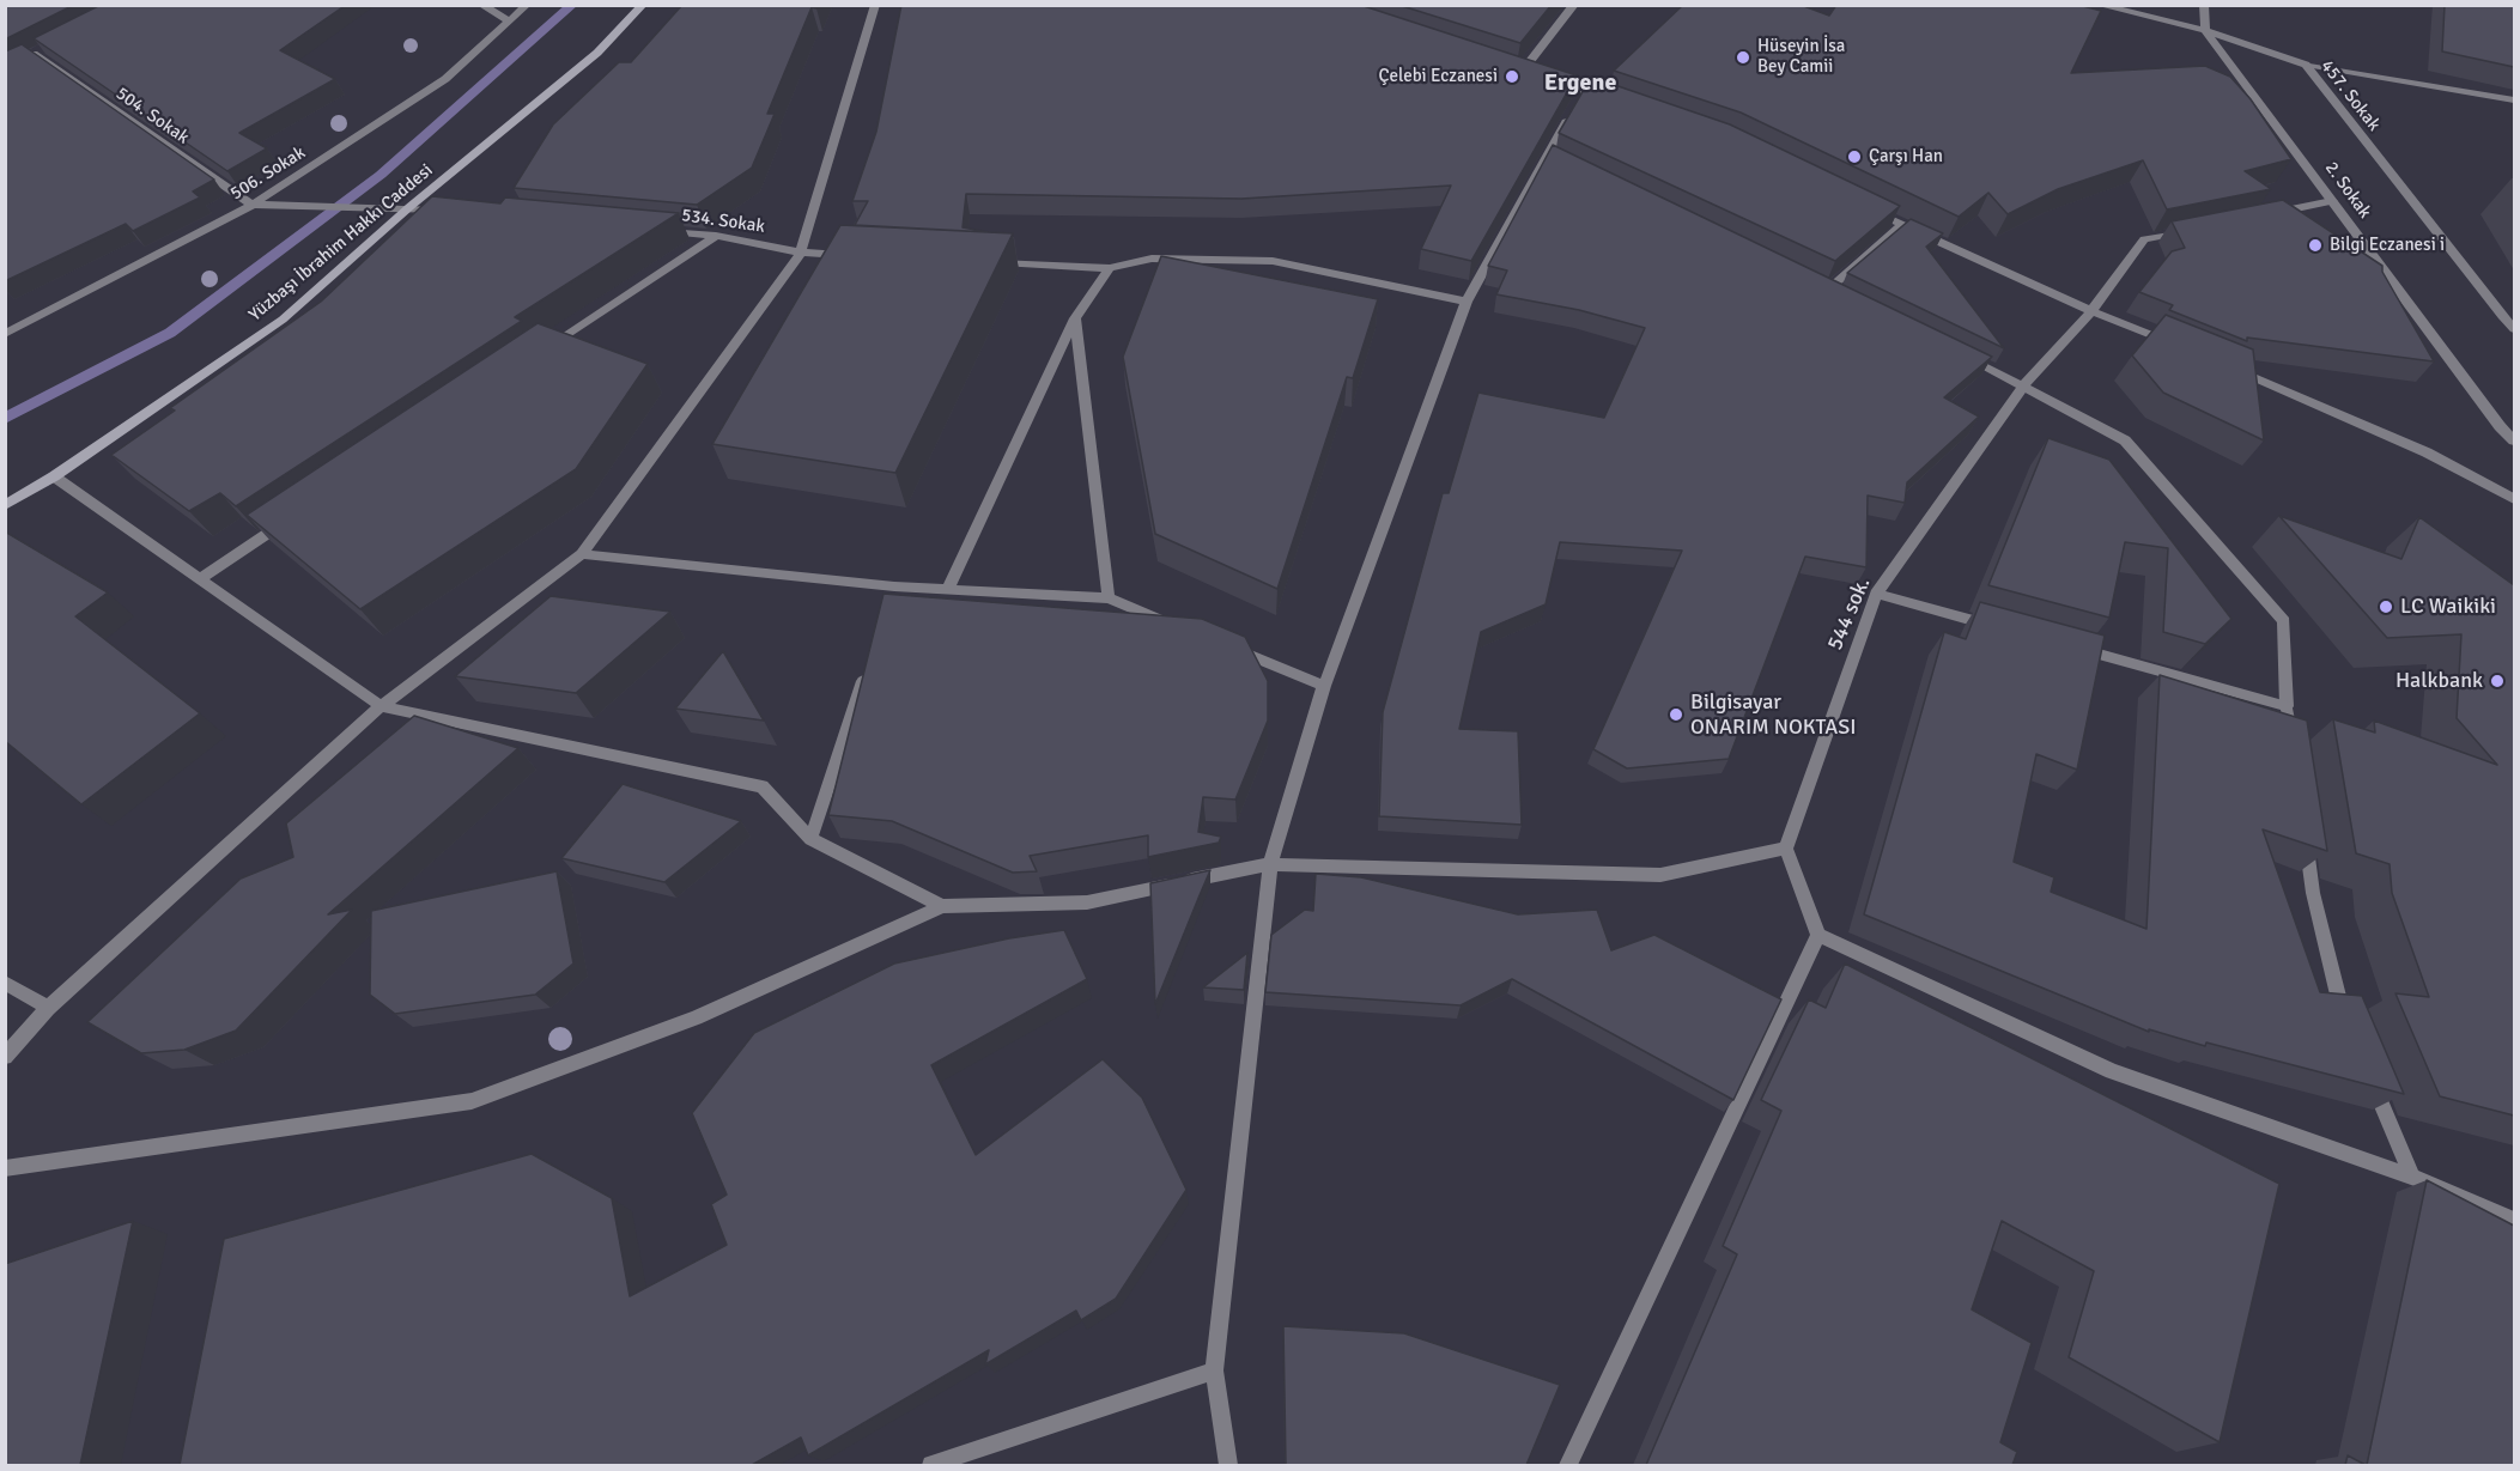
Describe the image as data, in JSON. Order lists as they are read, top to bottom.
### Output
{
  "streets": {
    "main road": ["Yüzbaşı İbrahim Hakkı Caddesi"],
    "street": [
      "457. Sokak",
      "504. Sokak",
      "506. Sokak",
      "2. Sokak",
      "534. Sokak",
      "544 sok."
    ]
  },
  "crossings": [
    ["457. Sokak", "2. Sokak"],
    ["504. Sokak", "506. Sokak"]
  ],
  "districts": ["Ergene"],
  "places": [
    "Hüseyin İsa Bey Camii",
    "Çelebi Eczanesi",
    "Çarşı Han",
    "Bilgi Eczanesi i",
    "LC Waikiki",
    "Halkbank",
    "Bilgisayar ONARIM NOKTASI"
  ]
}
